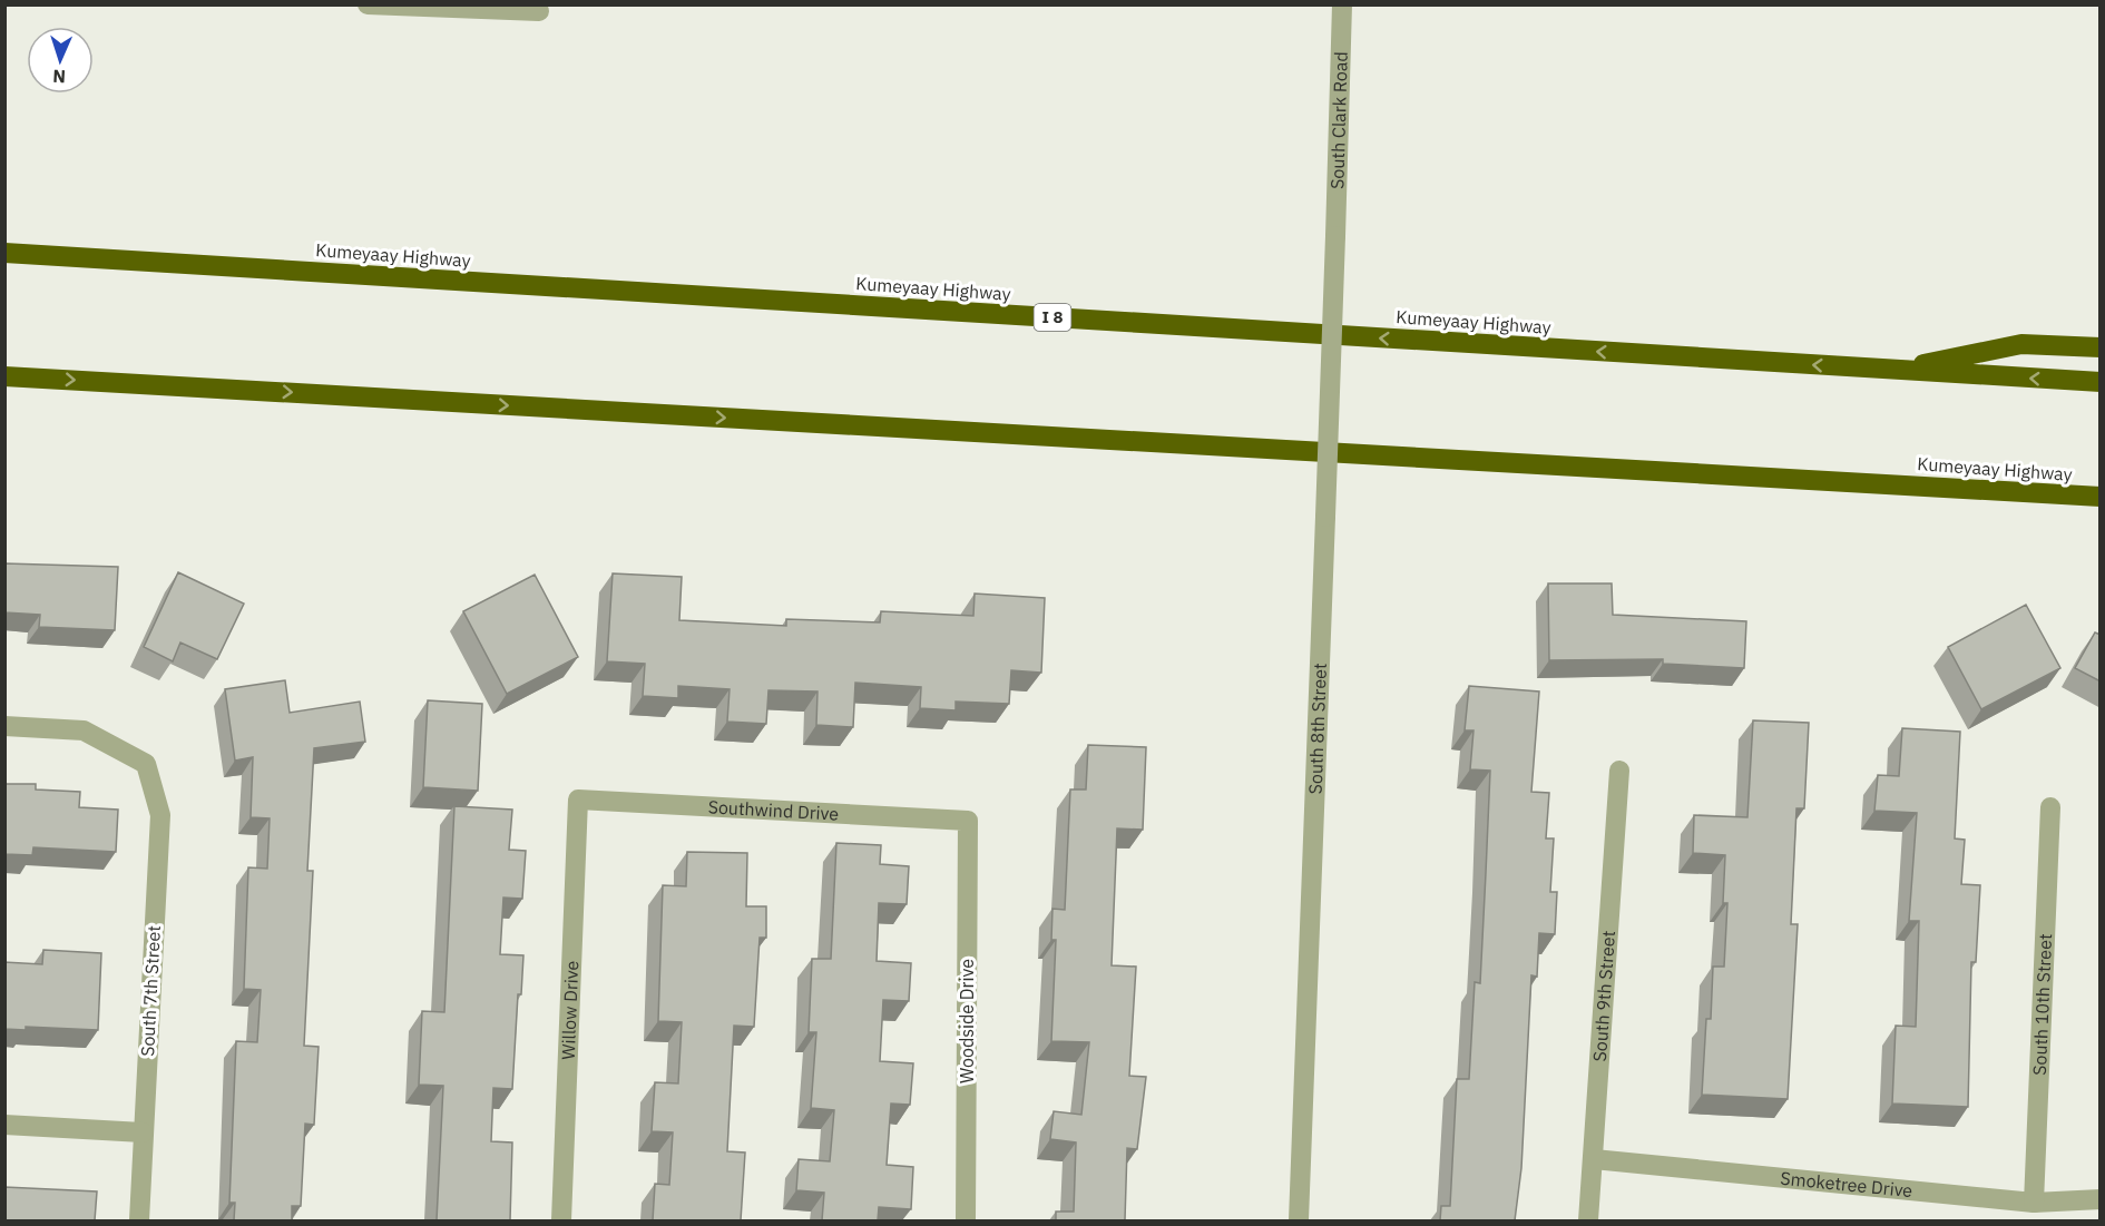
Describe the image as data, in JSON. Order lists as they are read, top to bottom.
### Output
{
  "streets": {
    "highway": ["Kumeyaay Highway", "I 8"],
    "street": [
      "South Clark Road",
      "South 8th Street",
      "Southwind Drive",
      "South 7th Street",
      "South 9th Street",
      "South 10th Street",
      "Willow Drive",
      "Woodside Drive",
      "Smoketree Drive"
    ]
  },
  "crossings": [
    ["South Clark Road", "South 8th Street"],
    ["Southwind Drive", "Willow Drive"],
    ["Southwind Drive", "Woodside Drive"],
    ["South 9th Street", "Smoketree Drive"],
    ["South 10th Street", "Smoketree Drive"]
  ],
  "north": "bottom"
}
